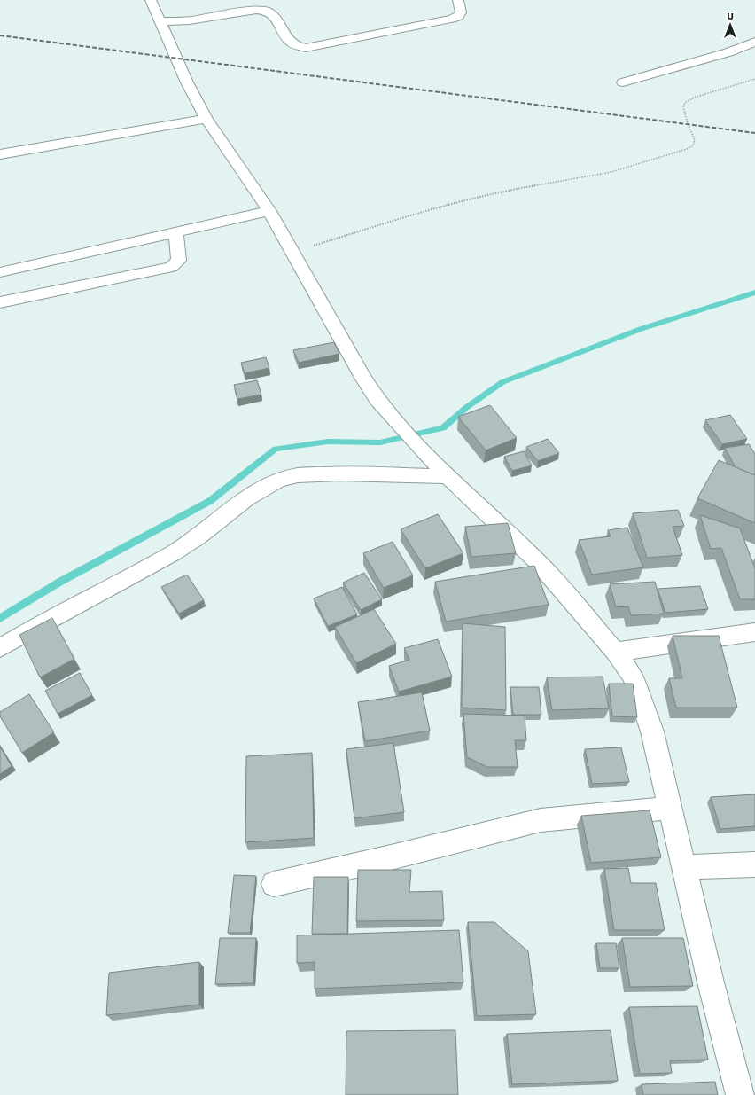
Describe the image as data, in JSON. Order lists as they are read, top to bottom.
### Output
{
  "north": "top"
}
